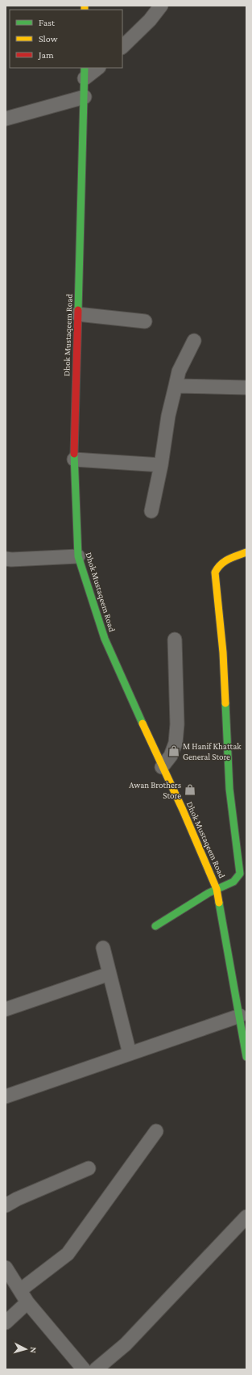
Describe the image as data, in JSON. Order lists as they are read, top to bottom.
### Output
{
  "streets": {
    "street": ["Dhok Mustaqeem Road"]
  },
  "places": {
    "shop": ["M Hanif Khattak General Store", "Awan Brothers Store"]
  },
  "legend": ["Fast", "Slow", "Jam"],
  "north": "right"
}
